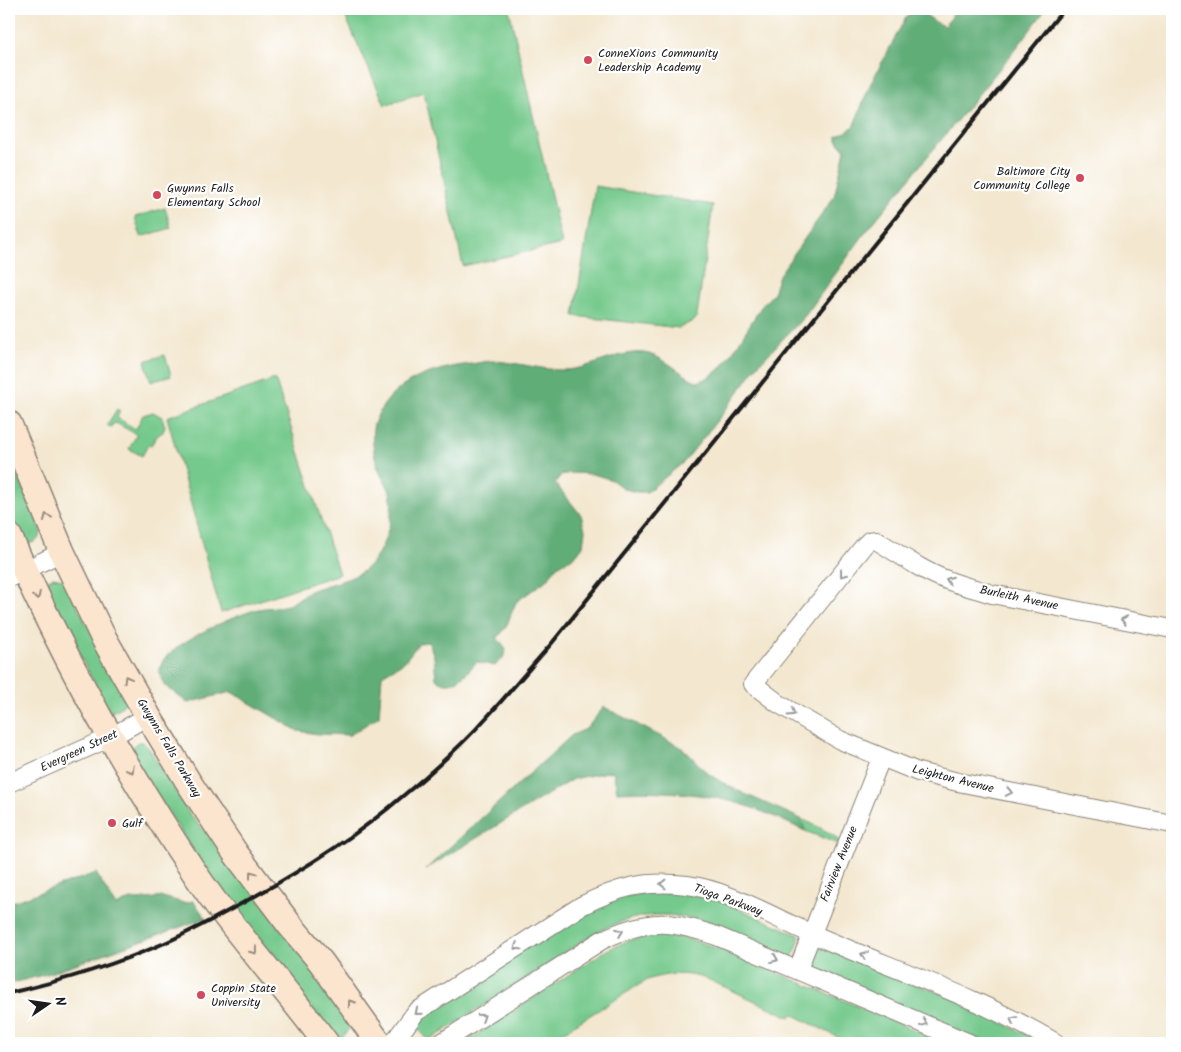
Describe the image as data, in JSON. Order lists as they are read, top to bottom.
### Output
{
  "streets": {
    "main road": ["Gwynns Falls Parkway"],
    "street": [
      "Burleith Avenue",
      "Evergreen Street",
      "Leighton Avenue",
      "Fairview Avenue",
      "Tioga Parkway"
    ]
  },
  "crossings": [
    ["Burleith Avenue", "Leighton Avenue"],
    ["Gwynns Falls Parkway", "Evergreen Street"],
    ["Leighton Avenue", "Fairview Avenue"],
    ["Fairview Avenue", "Tioga Parkway"]
  ],
  "one_way": ["Burleith Avenue", "Leighton Avenue", "Tioga Parkway"],
  "places": [
    "ConneXions Community Leadership Academy",
    "Baltimore City Community College",
    "Gwynns Falls Elementary School",
    "Gulf",
    "Coppin State University"
  ],
  "north": "right"
}
